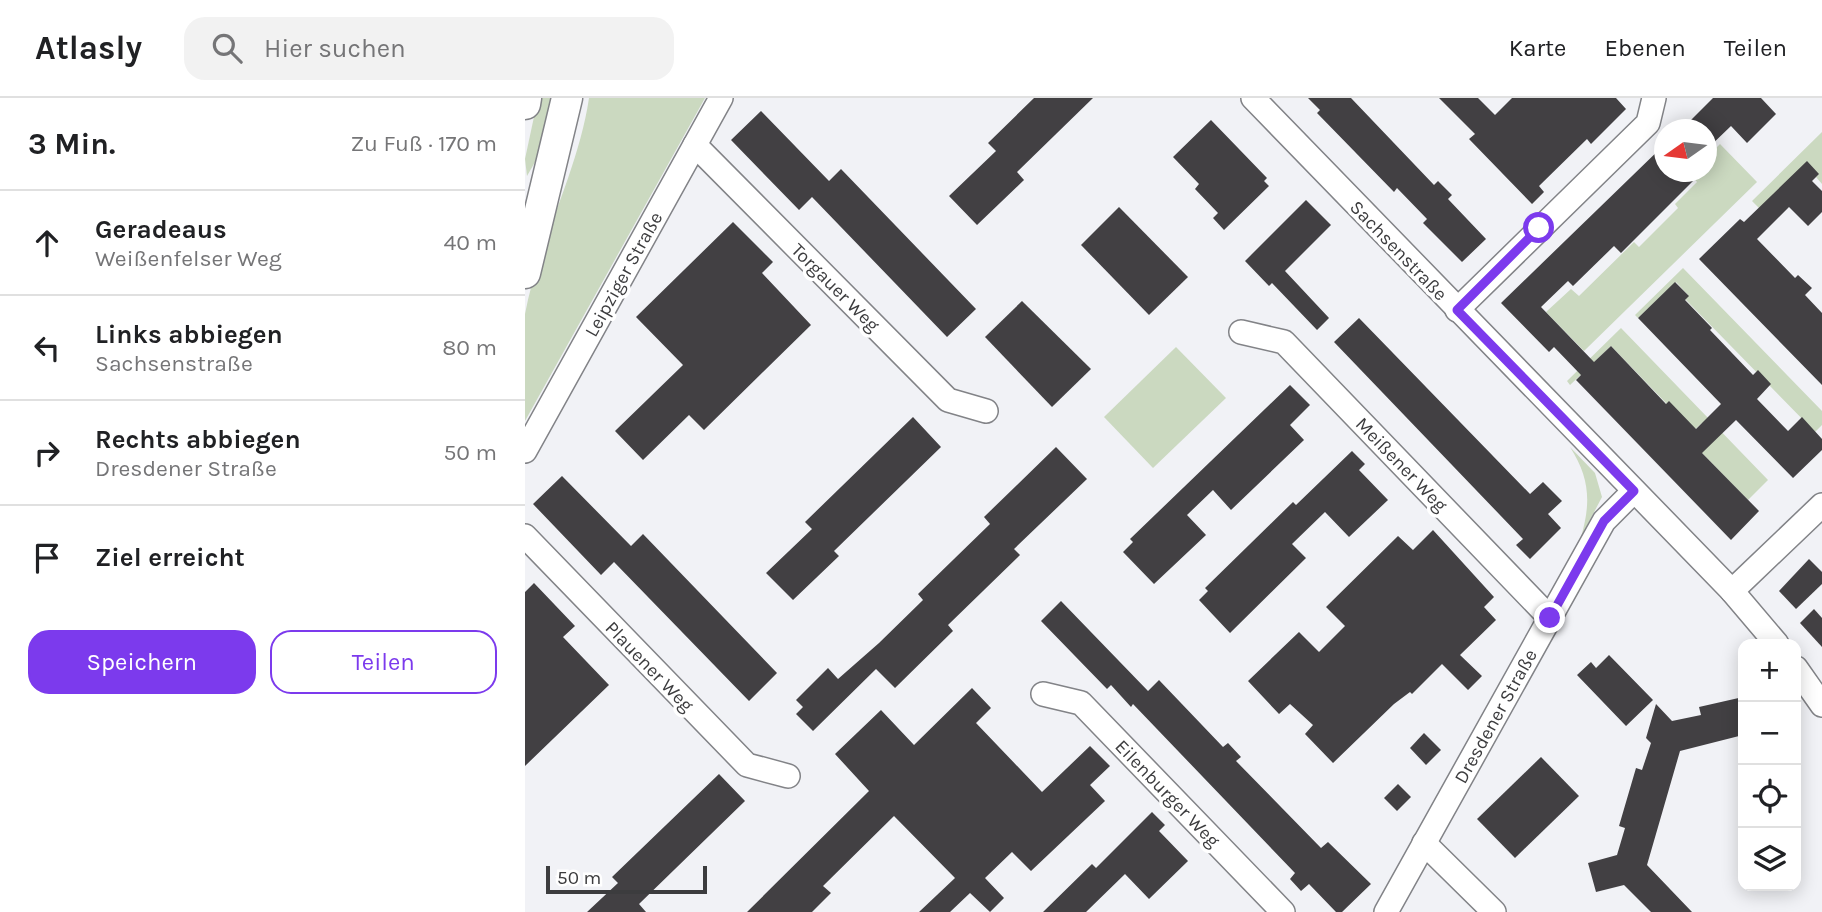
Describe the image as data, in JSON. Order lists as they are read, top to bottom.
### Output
{
  "streets": {
    "street": [
      "Sachsenstraße",
      "Leipziger Straße",
      "Torgauer Weg",
      "Meißener Weg",
      "Plauener Weg",
      "Dresdener Straße",
      "Eilenburger Weg"
    ]
  },
  "crossings": [
    ["Sachsenstraße", "Dresdener Straße"],
    ["Leipziger Straße", "Torgauer Weg"],
    ["Meißener Weg", "Dresdener Straße"]
  ],
  "scale_bar": "50 m",
  "north": "left",
  "page": {
    "header": "Atlasly",
    "search": "Hier suchen",
    "nav": ["Karte", "Ebenen", "Teilen"],
    "heading": ["3 Min.", "Zu Fuß · 170 m"],
    "list": [
      ["Geradeaus", "Weißenfelser Weg", "40 m"],
      ["Links abbiegen", "Sachsenstraße", "80 m"],
      ["Rechts abbiegen", "Dresdener Straße", "50 m"],
      "Ziel erreicht"
    ],
    "buttons": ["Speichern", "Teilen"],
    "map_buttons": ["+", "−"],
    "scale": "50 m"
  }
}
